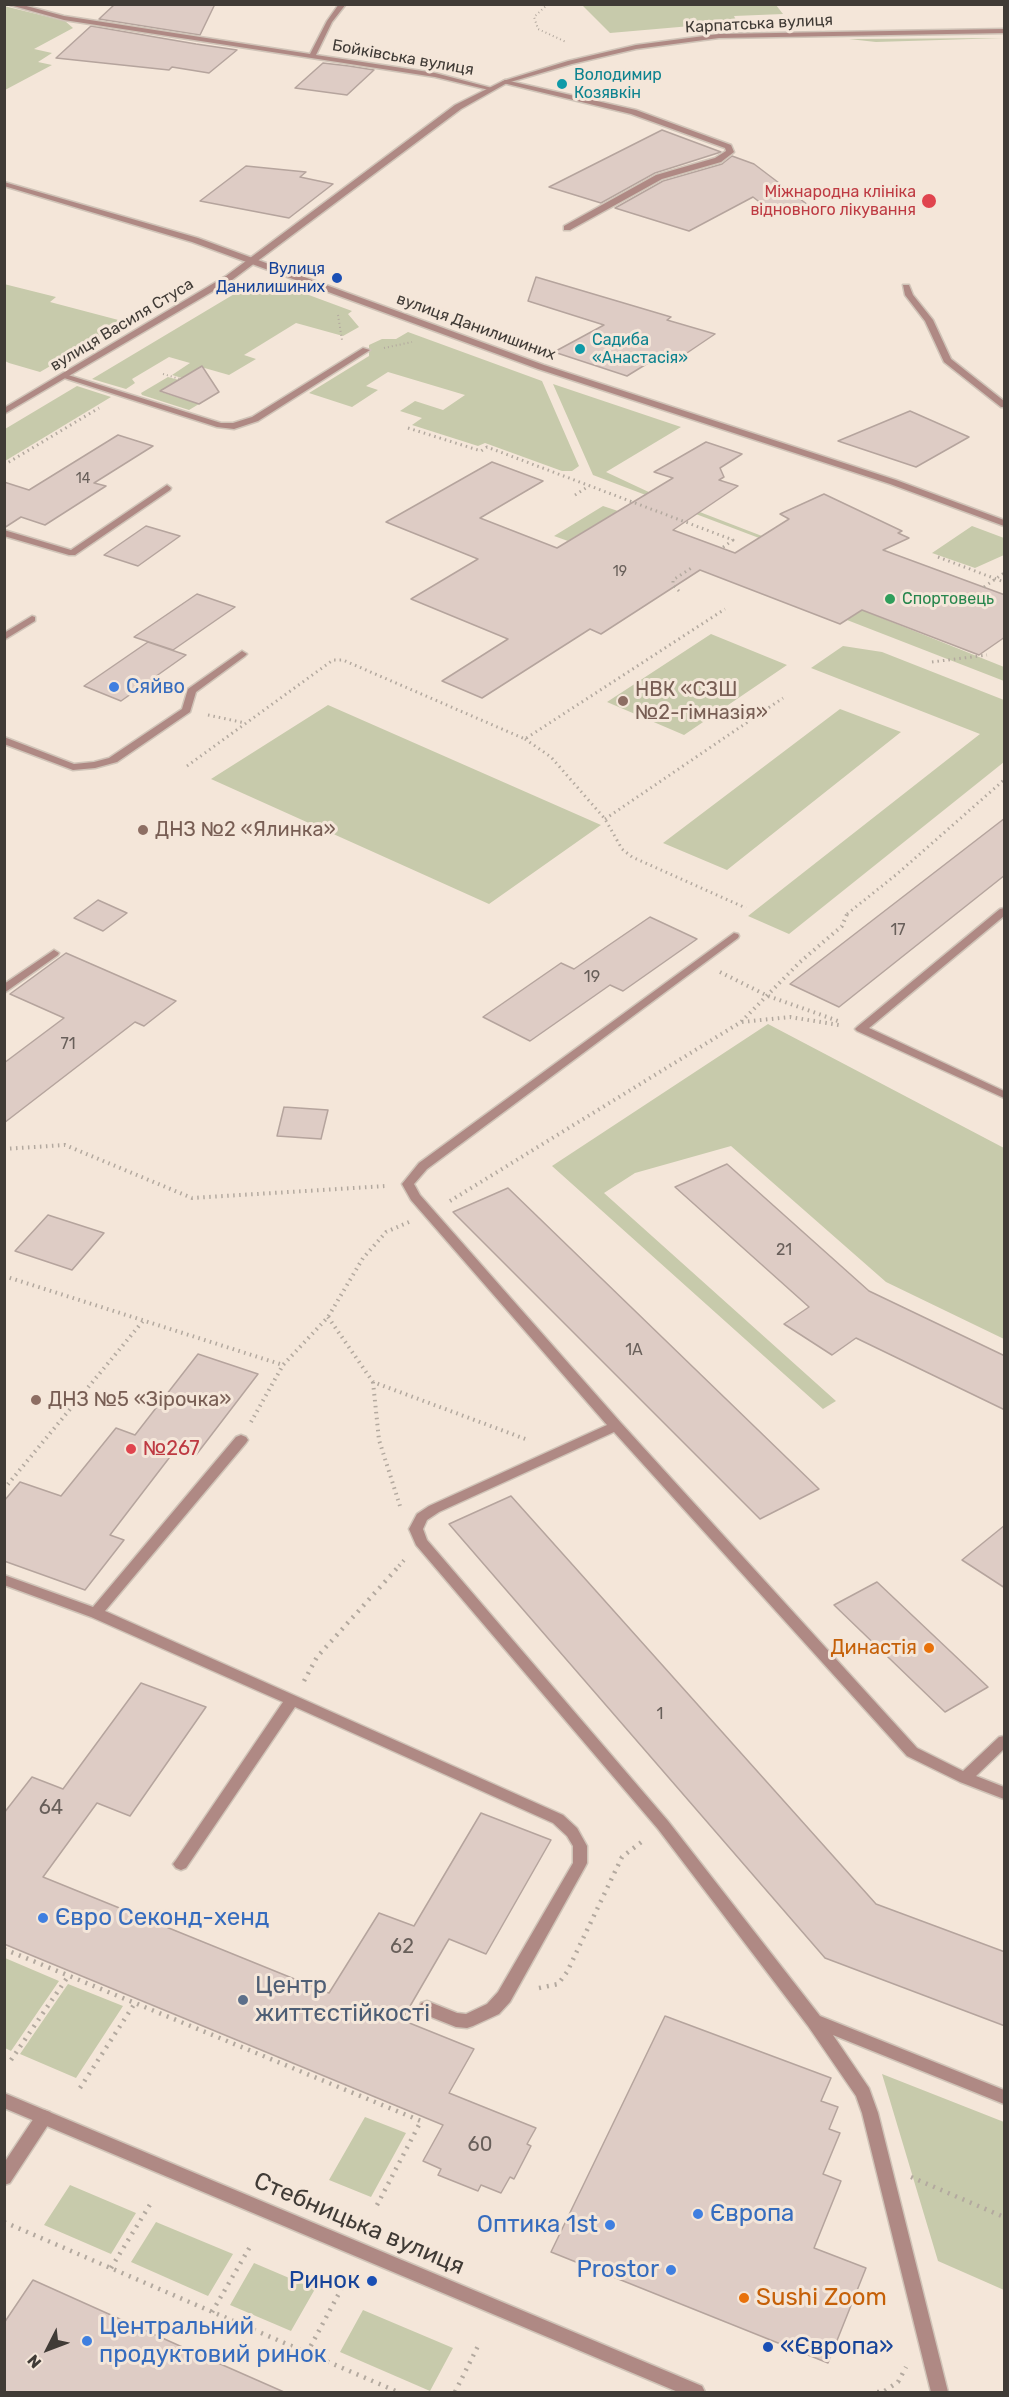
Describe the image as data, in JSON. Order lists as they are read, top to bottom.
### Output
{
  "streets": {
    "street": [
      "Карпатська вулиця",
      "Бойківська вулиця",
      "вулиця Василя Стуса",
      "вулиця Данилишиних",
      "Стебницька вулиця"
    ]
  },
  "crossings": [
    ["Карпатська вулиця", "Бойківська вулиця"],
    ["Карпатська вулиця", "вулиця Василя Стуса"],
    ["Карпатська вулиця", "вулиця Данилишиних"],
    ["вулиця Василя Стуса", "вулиця Данилишиних"]
  ],
  "places": [
    "Володимир Козявкін",
    "Міжнародна клініка відновного лікування",
    "Вулиця Данилишиних",
    "Садиба «Анастасія»",
    "Спортовець",
    "Сяйво",
    "НВК «СЗШ №2-гімназія»",
    "ДНЗ №2 «Ялинка»",
    "ДНЗ №5 «Зірочка»",
    "№267",
    "Династія",
    "Євро Секонд-хенд",
    "Центр життєстійкості",
    "Європа",
    "Оптика 1st",
    "Prostor",
    "Ринок",
    "Sushi Zoom",
    "Центральний продуктовий ринок",
    "«Європа»"
  ],
  "house_numbers": [
    "14",
    "19",
    "17",
    "19",
    "71",
    "21",
    "1А",
    "1",
    "64",
    "62",
    "60"
  ],
  "north": "bottom left"
}
